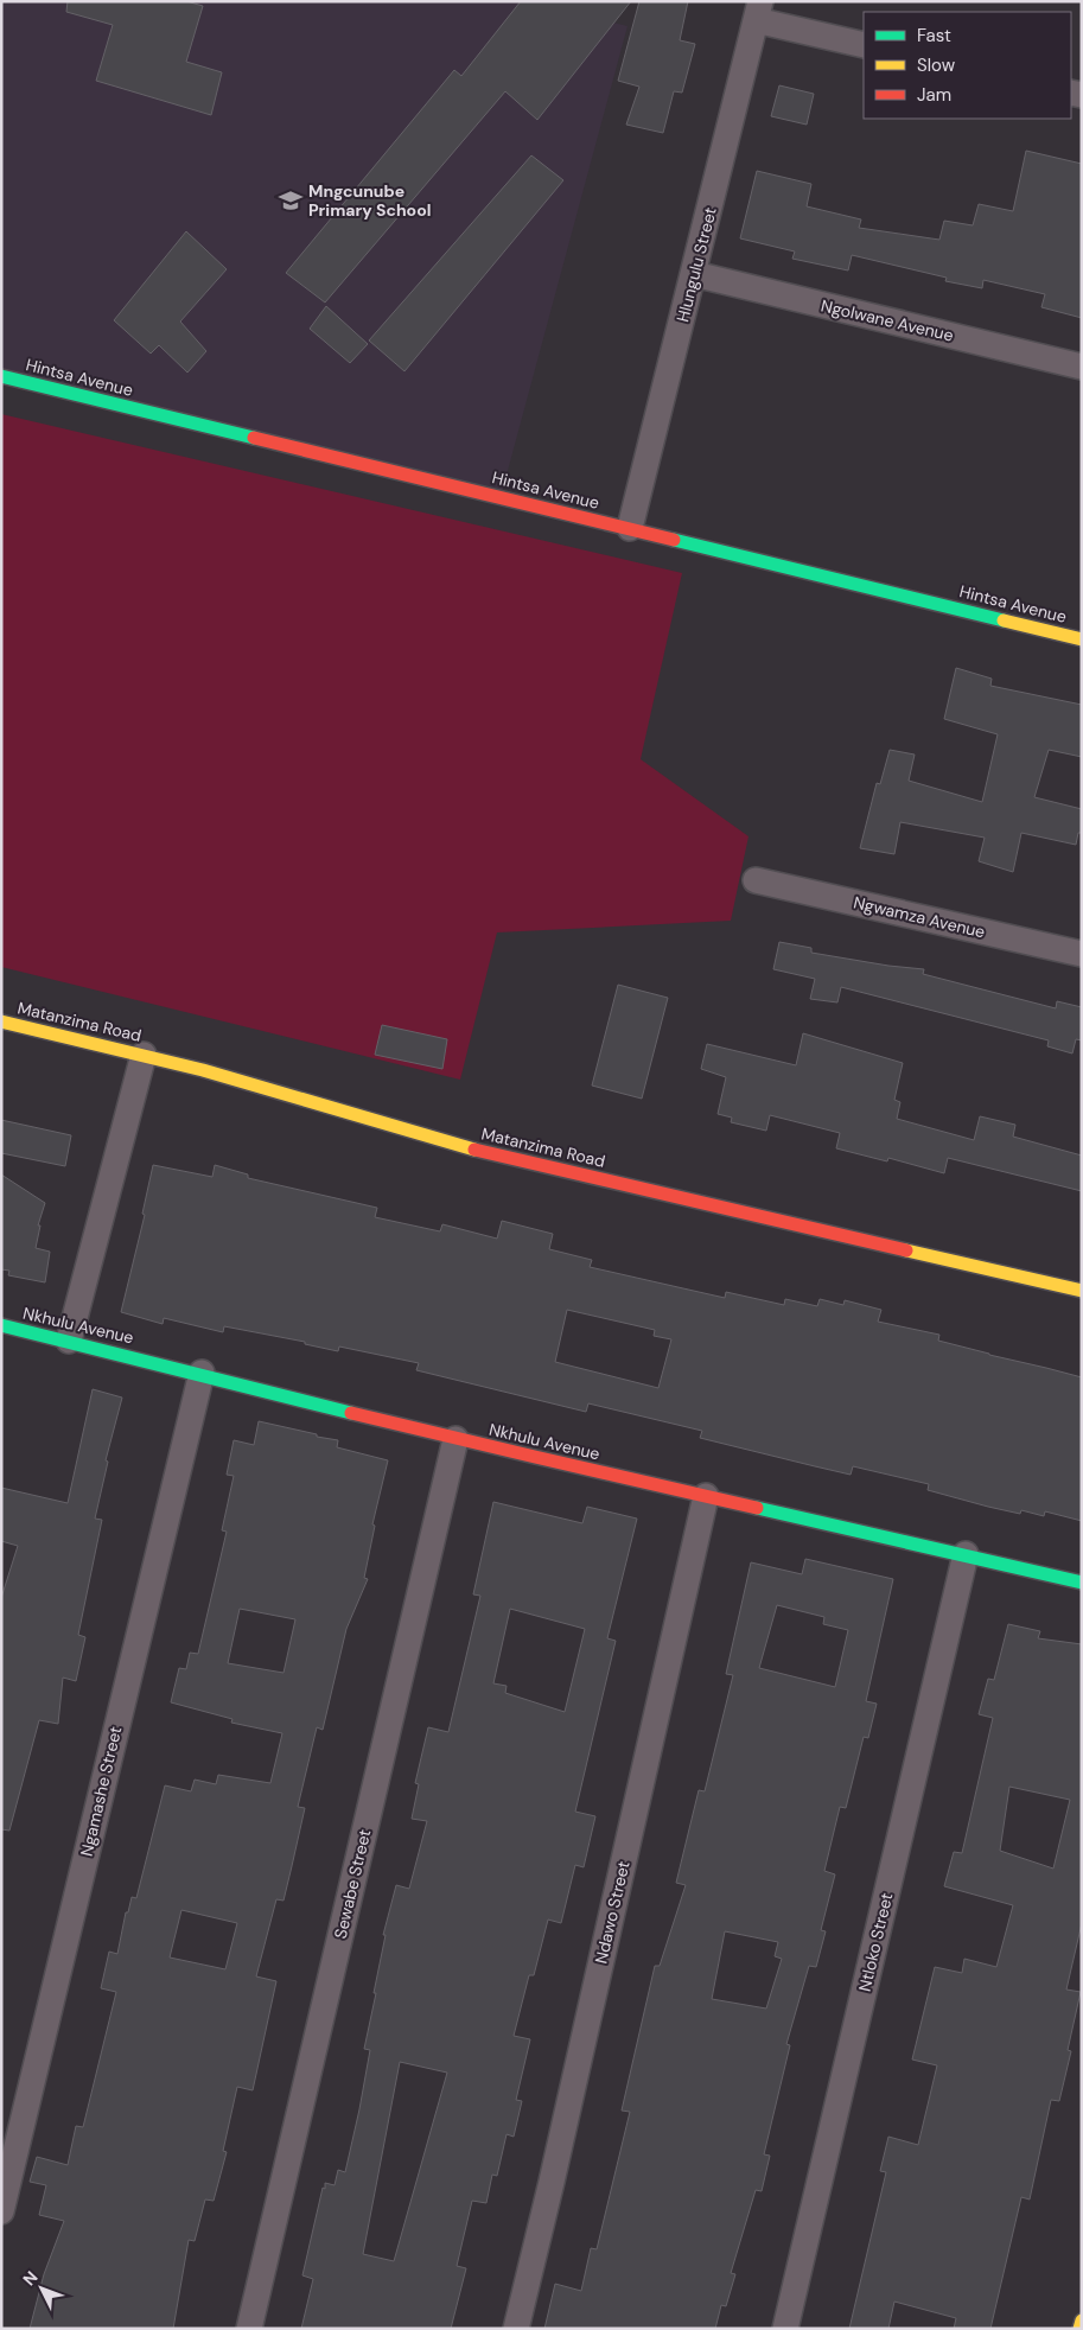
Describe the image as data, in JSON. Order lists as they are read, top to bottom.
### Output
{
  "streets": {
    "street": [
      "Hlungulu Street",
      "Ngolwane Avenue",
      "Hintsa Avenue",
      "Ngwamza Avenue",
      "Matanzima Road",
      "Nkhulu Avenue",
      "Ngamashe Street",
      "Sewabe Street",
      "Ndawo Street",
      "Ntloko Street"
    ]
  },
  "crossings": [
    ["Hlungulu Street", "Ngolwane Avenue"],
    ["Hlungulu Street", "Hintsa Avenue"],
    ["Nkhulu Avenue", "Ngamashe Street"],
    ["Nkhulu Avenue", "Sewabe Street"],
    ["Nkhulu Avenue", "Ndawo Street"],
    ["Nkhulu Avenue", "Ntloko Street"]
  ],
  "places": {
    "school or university": ["Mngcunube Primary School"]
  },
  "legend": ["Fast", "Slow", "Jam"],
  "north": "top left"
}
